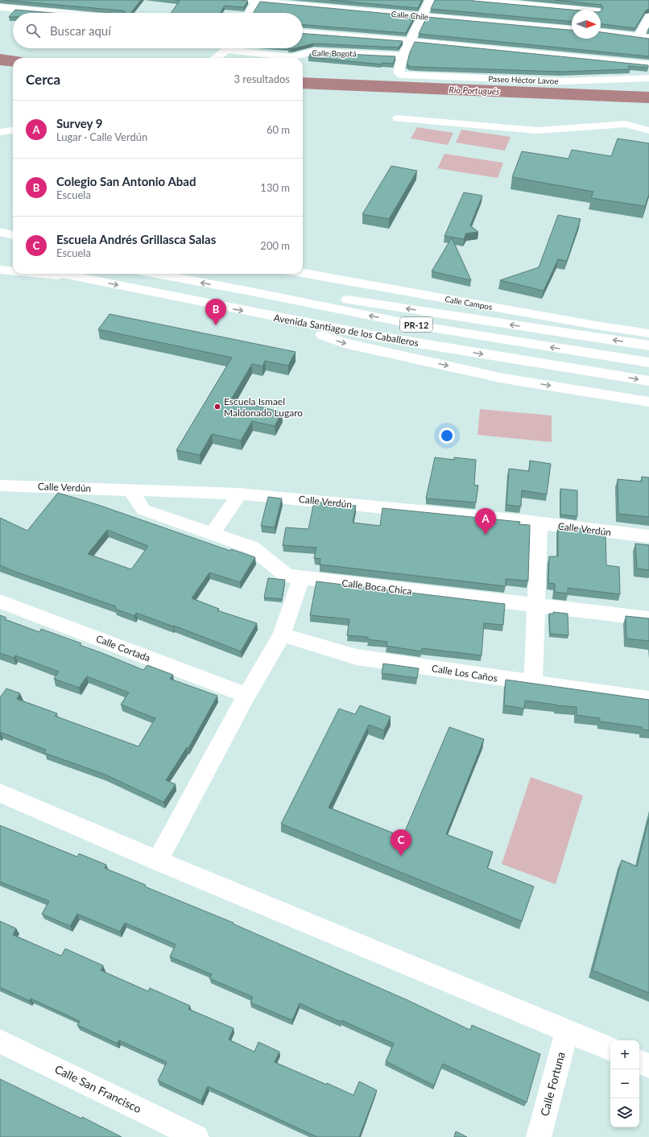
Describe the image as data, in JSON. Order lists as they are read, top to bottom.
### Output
{
  "streets": {
    "main road": [
      "Calle Chile",
      "Calle Bogotá",
      "Paseo Héctor Lavoe",
      "Calle Campos",
      "PR-12",
      "Avenida Santiago de los Caballeros",
      "Calle Verdún",
      "Calle Boca Chica",
      "Calle Cortada",
      "Calle Los Caños",
      "Calle Fortuna",
      "Calle San Francisco"
    ]
  },
  "crossings": [
    ["Calle Bogotá", "Paseo Héctor Lavoe"],
    ["Calle Verdún", "Calle Boca Chica"]
  ],
  "water": ["Río Portugués"],
  "places": ["Escuela Ismael Maldonado Lugaro"],
  "north": "right",
  "page": {
    "search": "Buscar aquí",
    "heading": ["Cerca", "3 resultados"],
    "list": [
      {
        "mark": "A",
        "name": "Survey 9",
        "note": "Lugar · Calle Verdún",
        "value": "60 m"
      },
      {
        "mark": "B",
        "name": "Colegio San Antonio Abad",
        "note": "Escuela",
        "value": "130 m"
      },
      {
        "mark": "C",
        "name": "Escuela Andrés Grillasca Salas",
        "note": "Escuela",
        "value": "200 m"
      }
    ],
    "pins": ["B", "A", "C"],
    "map_buttons": ["+", "−"]
  }
}
